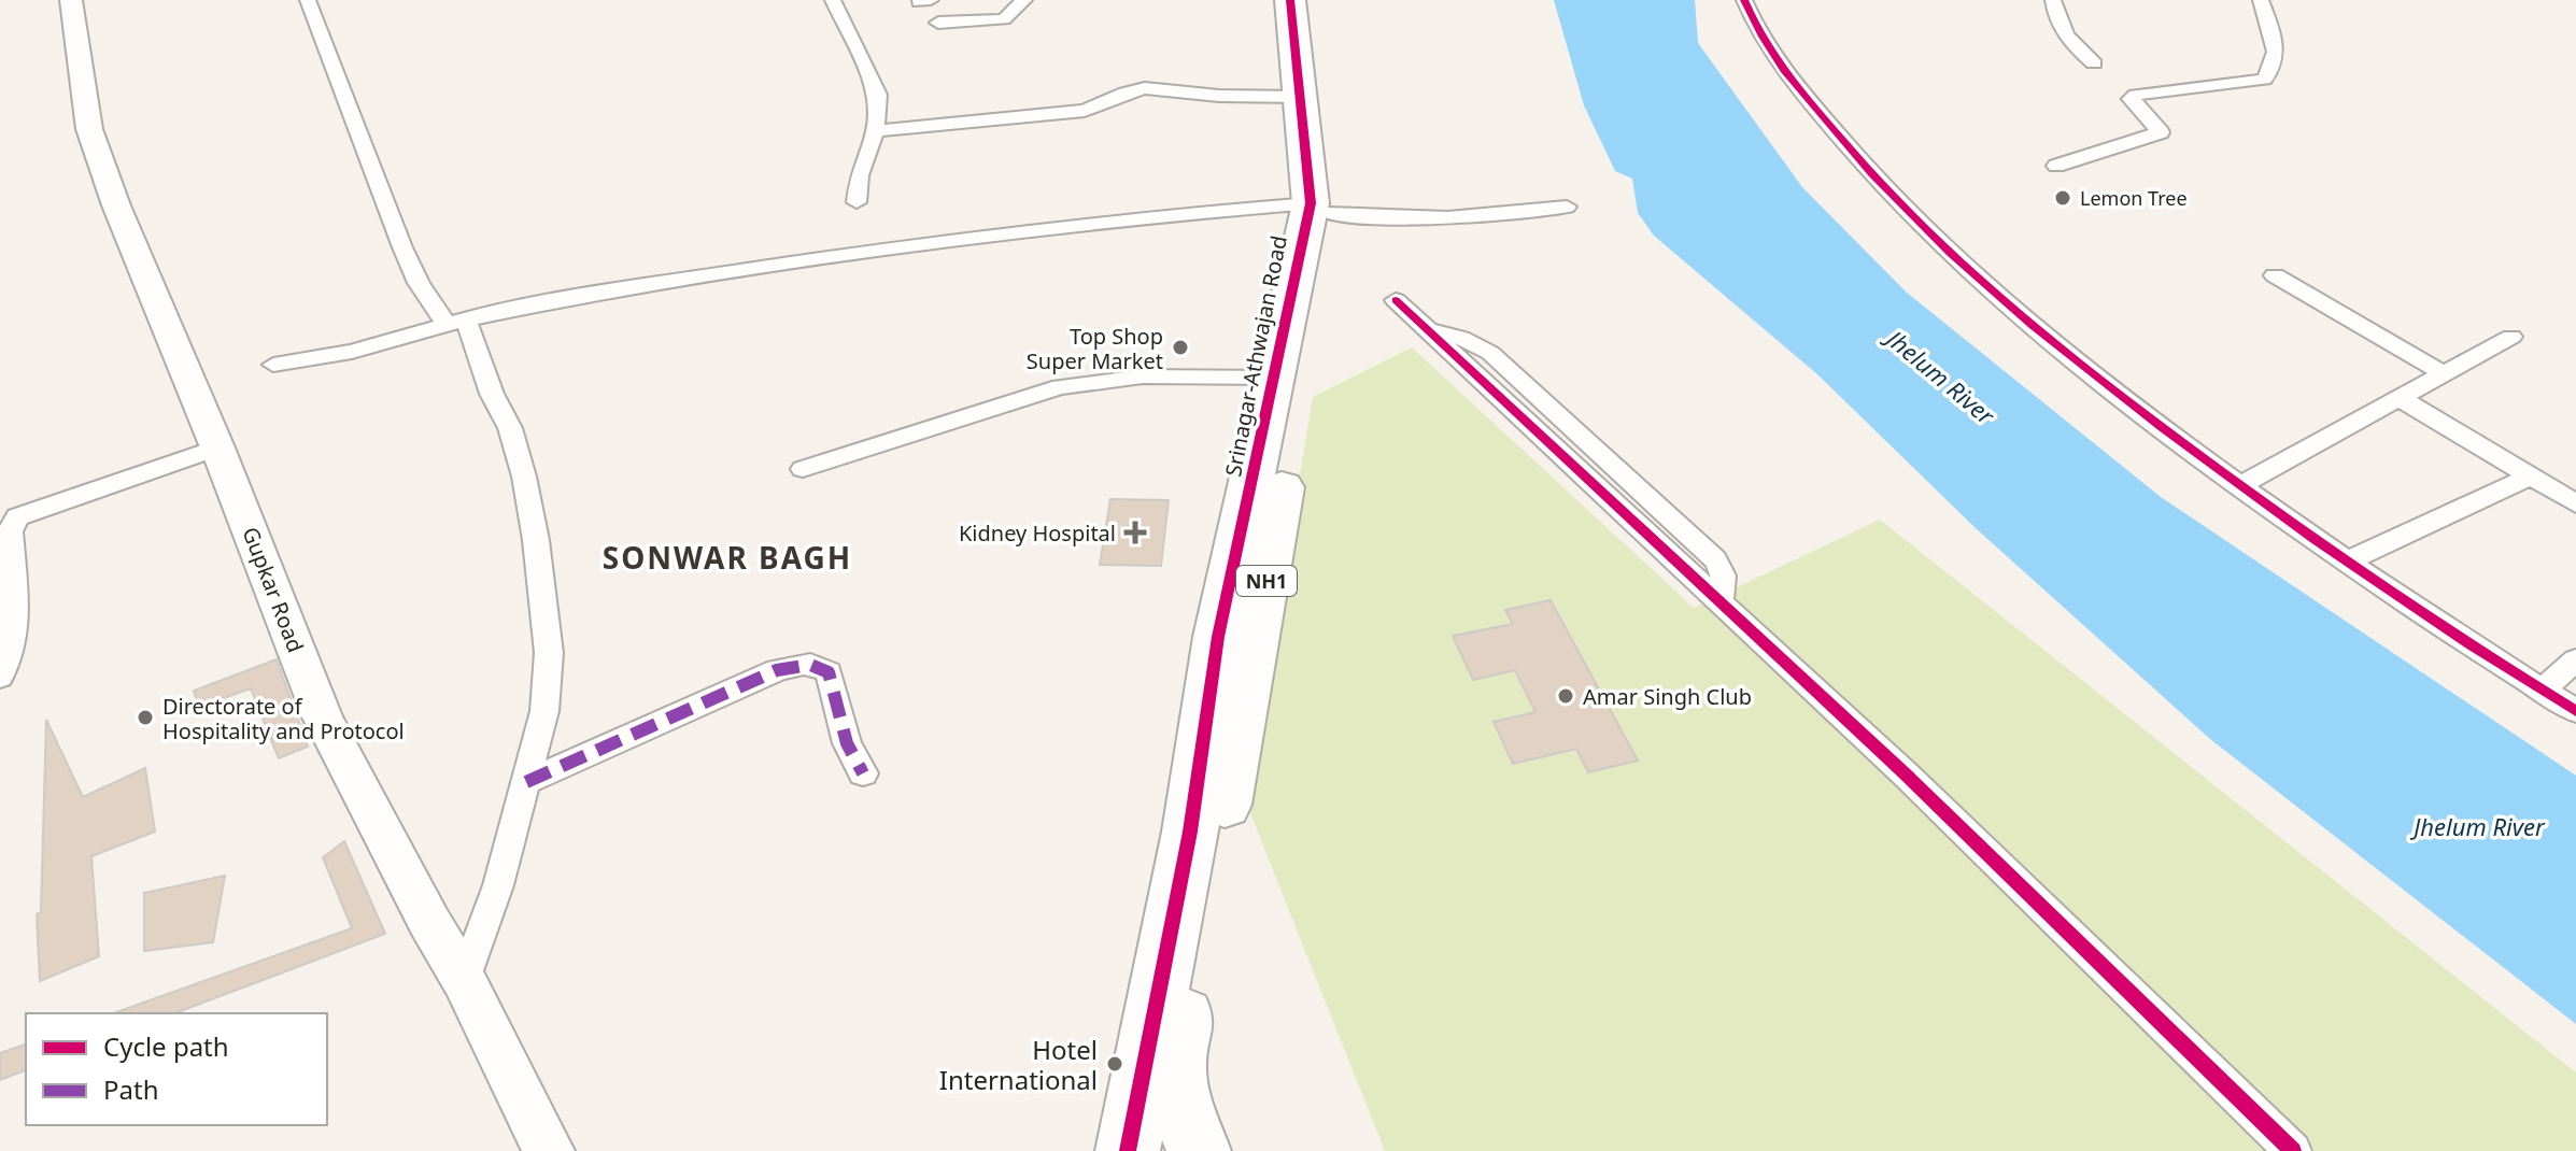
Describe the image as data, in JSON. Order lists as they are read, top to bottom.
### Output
{
  "streets": {
    "highway": ["Srinagar-Athwajan Road", "NH1"],
    "main road": ["Gupkar Road"]
  },
  "crossings": [
    ["Srinagar-Athwajan Road", "NH1"]
  ],
  "districts": ["SONWAR BAGH"],
  "water": ["Jhelum River"],
  "places": {
    "other": [
      "Lemon Tree",
      "Top Shop Super Market",
      "Amar Singh Club",
      "Directorate of Hospitality and Protocol",
      "Hotel International"
    ],
    "health": ["Kidney Hospital"]
  },
  "legend": ["Cycle path", "Path"]
}
